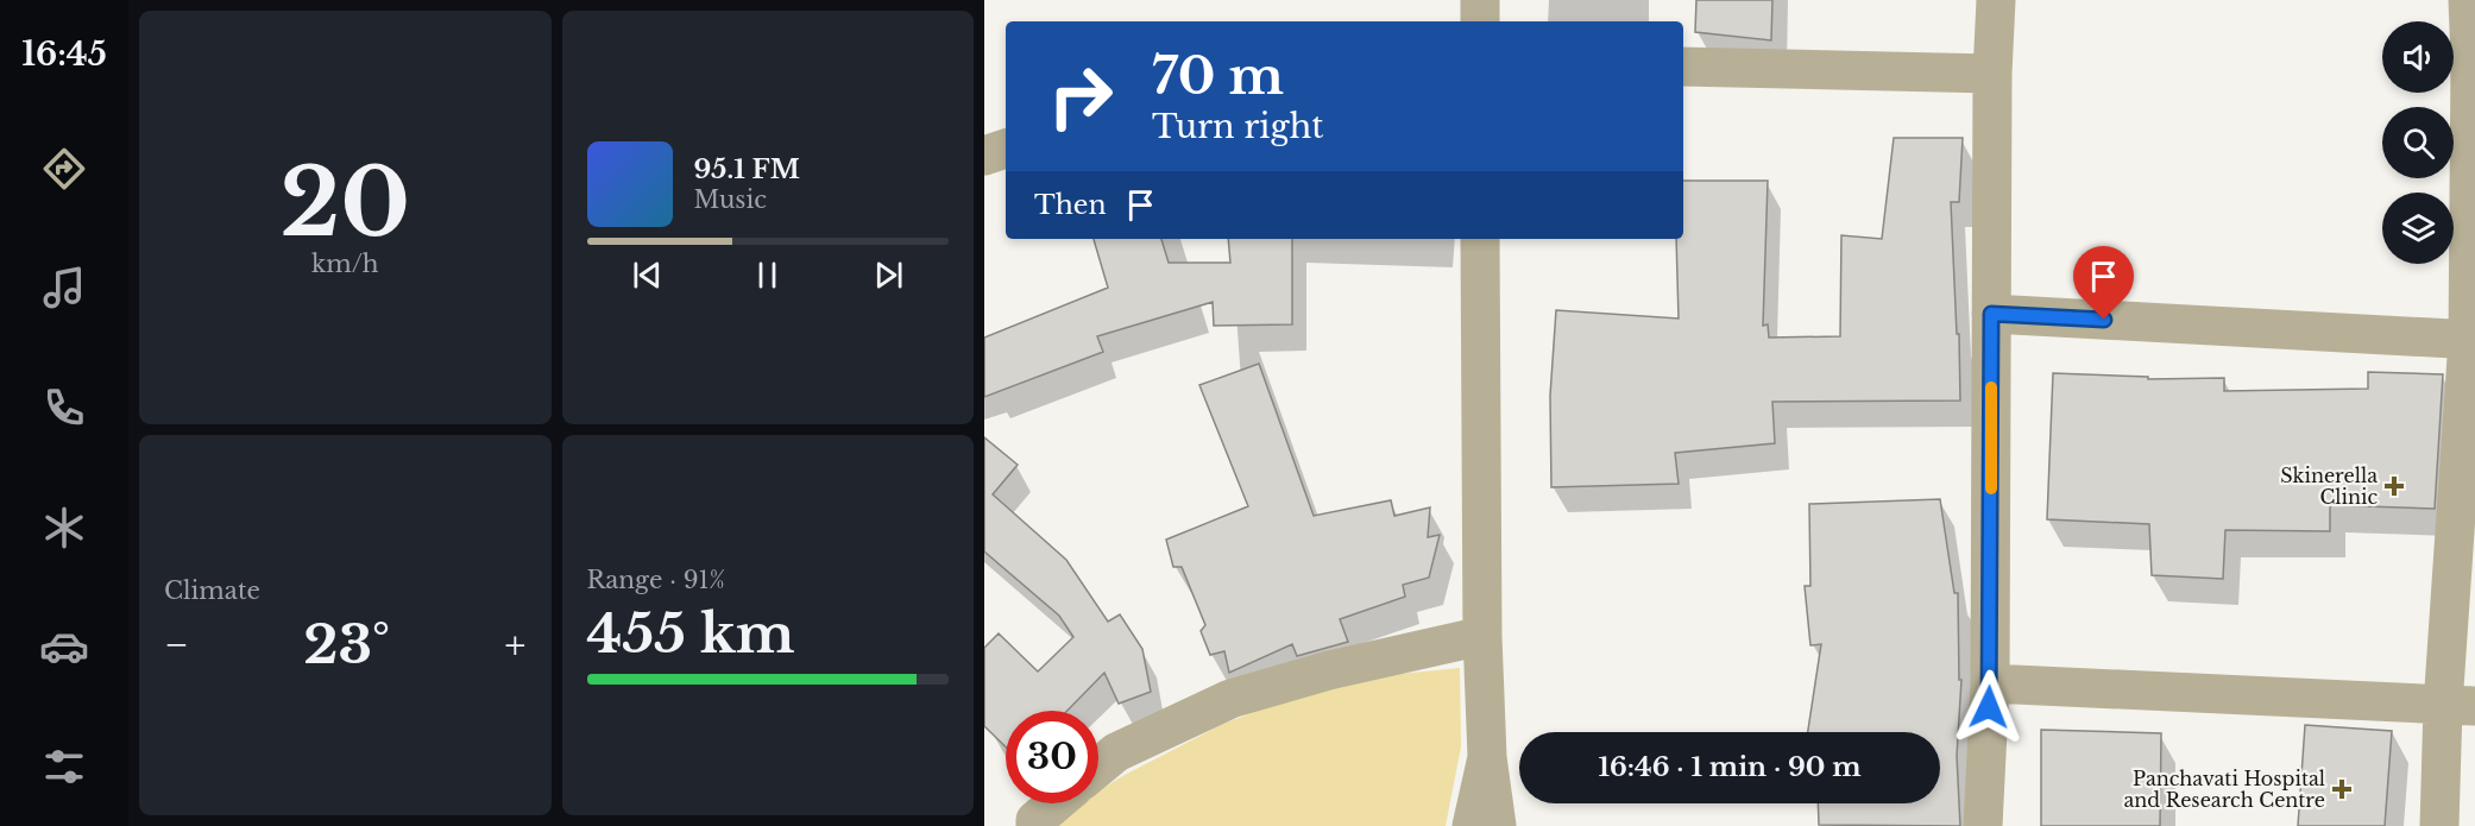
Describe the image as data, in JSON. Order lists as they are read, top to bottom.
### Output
{
  "places": {
    "health": ["Skinerella Clinic", "Panchavati Hospital and Research Centre"]
  },
  "page": {
    "tabs": "16:45",
    "tile": [
      ["20", "km/h"],
      "Climate",
      ["Range · 91%", "455 km"]
    ],
    "turn": ["70 m", "Turn right"],
    "song": ["95.1 FM", "Music"],
    "then": "Then",
    "heat": ["−", "23°", "+"],
    "limit": "30",
    "trip": "16:46 · 1 min · 90 m"
  }
}
